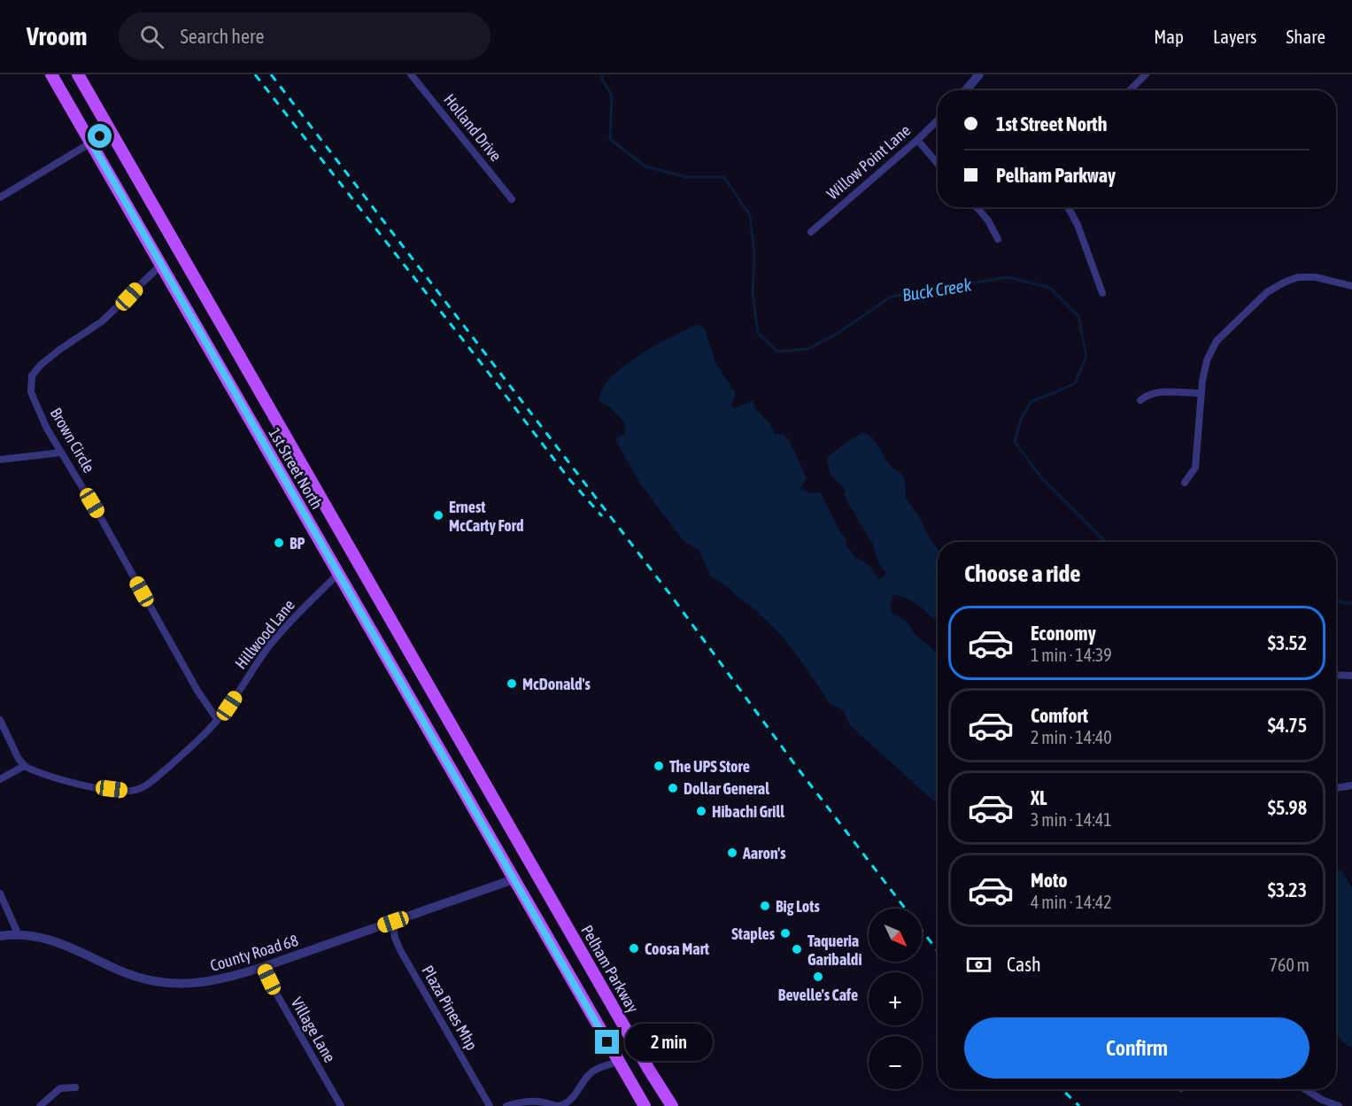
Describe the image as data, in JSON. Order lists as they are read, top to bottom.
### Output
{
  "streets": {
    "main road": ["1st Street North", "Pelham Parkway"],
    "street": [
      "Holland Drive",
      "Willow Point Lane",
      "Brown Circle",
      "Hillwood Lane",
      "County Road 68",
      "Plaza Pines Mhp",
      "Village Lane"
    ]
  },
  "crossings": [
    ["Brown Circle", "1st Street North"],
    ["Brown Circle", "Hillwood Lane"],
    ["1st Street North", "Hillwood Lane"],
    ["1st Street North", "County Road 68"],
    ["1st Street North", "Pelham Parkway"],
    ["County Road 68", "Plaza Pines Mhp"],
    ["County Road 68", "Village Lane"]
  ],
  "water": ["Buck Creek"],
  "places": [
    "Ernest McCarty Ford",
    "BP",
    "McDonald's",
    "The UPS Store",
    "Dollar General",
    "Hibachi Grill",
    "Aaron's",
    "Big Lots",
    "Staples",
    "Coosa Mart",
    "Taqueria Garibaldi",
    "Bevelle's Cafe"
  ],
  "north": "bottom right",
  "page": {
    "header": "Vroom",
    "search": "Search here",
    "nav": ["Map", "Layers", "Share"],
    "banner": ["1st Street North", "Pelham Parkway"],
    "heading": "Choose a ride",
    "list": [
      {
        "name": "Economy",
        "note": "1 min · 14:39",
        "value": "$3.52"
      },
      {
        "name": "Comfort",
        "note": "2 min · 14:40",
        "value": "$4.75"
      },
      {
        "name": "XL",
        "note": "3 min · 14:41",
        "value": "$5.98"
      },
      {
        "name": "Moto",
        "note": "4 min · 14:42",
        "value": "$3.23"
      }
    ],
    "map_buttons": ["+", "−"],
    "pay": ["Cash", "760 m"],
    "buttons": "Confirm",
    "bubble": "2 min"
  }
}
